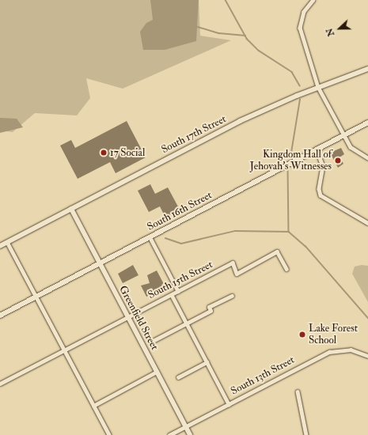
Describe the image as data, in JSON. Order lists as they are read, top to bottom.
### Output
{
  "streets": {
    "main road": ["South 17th Street", "South 16th Street", "Greenfield Street"],
    "street": ["South 15th Street", "South 13th Street"]
  },
  "crossings": [
    ["South 17th Street", "Greenfield Street"],
    ["South 16th Street", "Greenfield Street"],
    ["South 15th Street", "Greenfield Street"],
    ["Greenfield Street", "South 13th Street"]
  ],
  "places": ["17 Social", "Kingdom Hall of Jehovah’s Witnesses", "Lake Forest School"],
  "north": "left"
}
